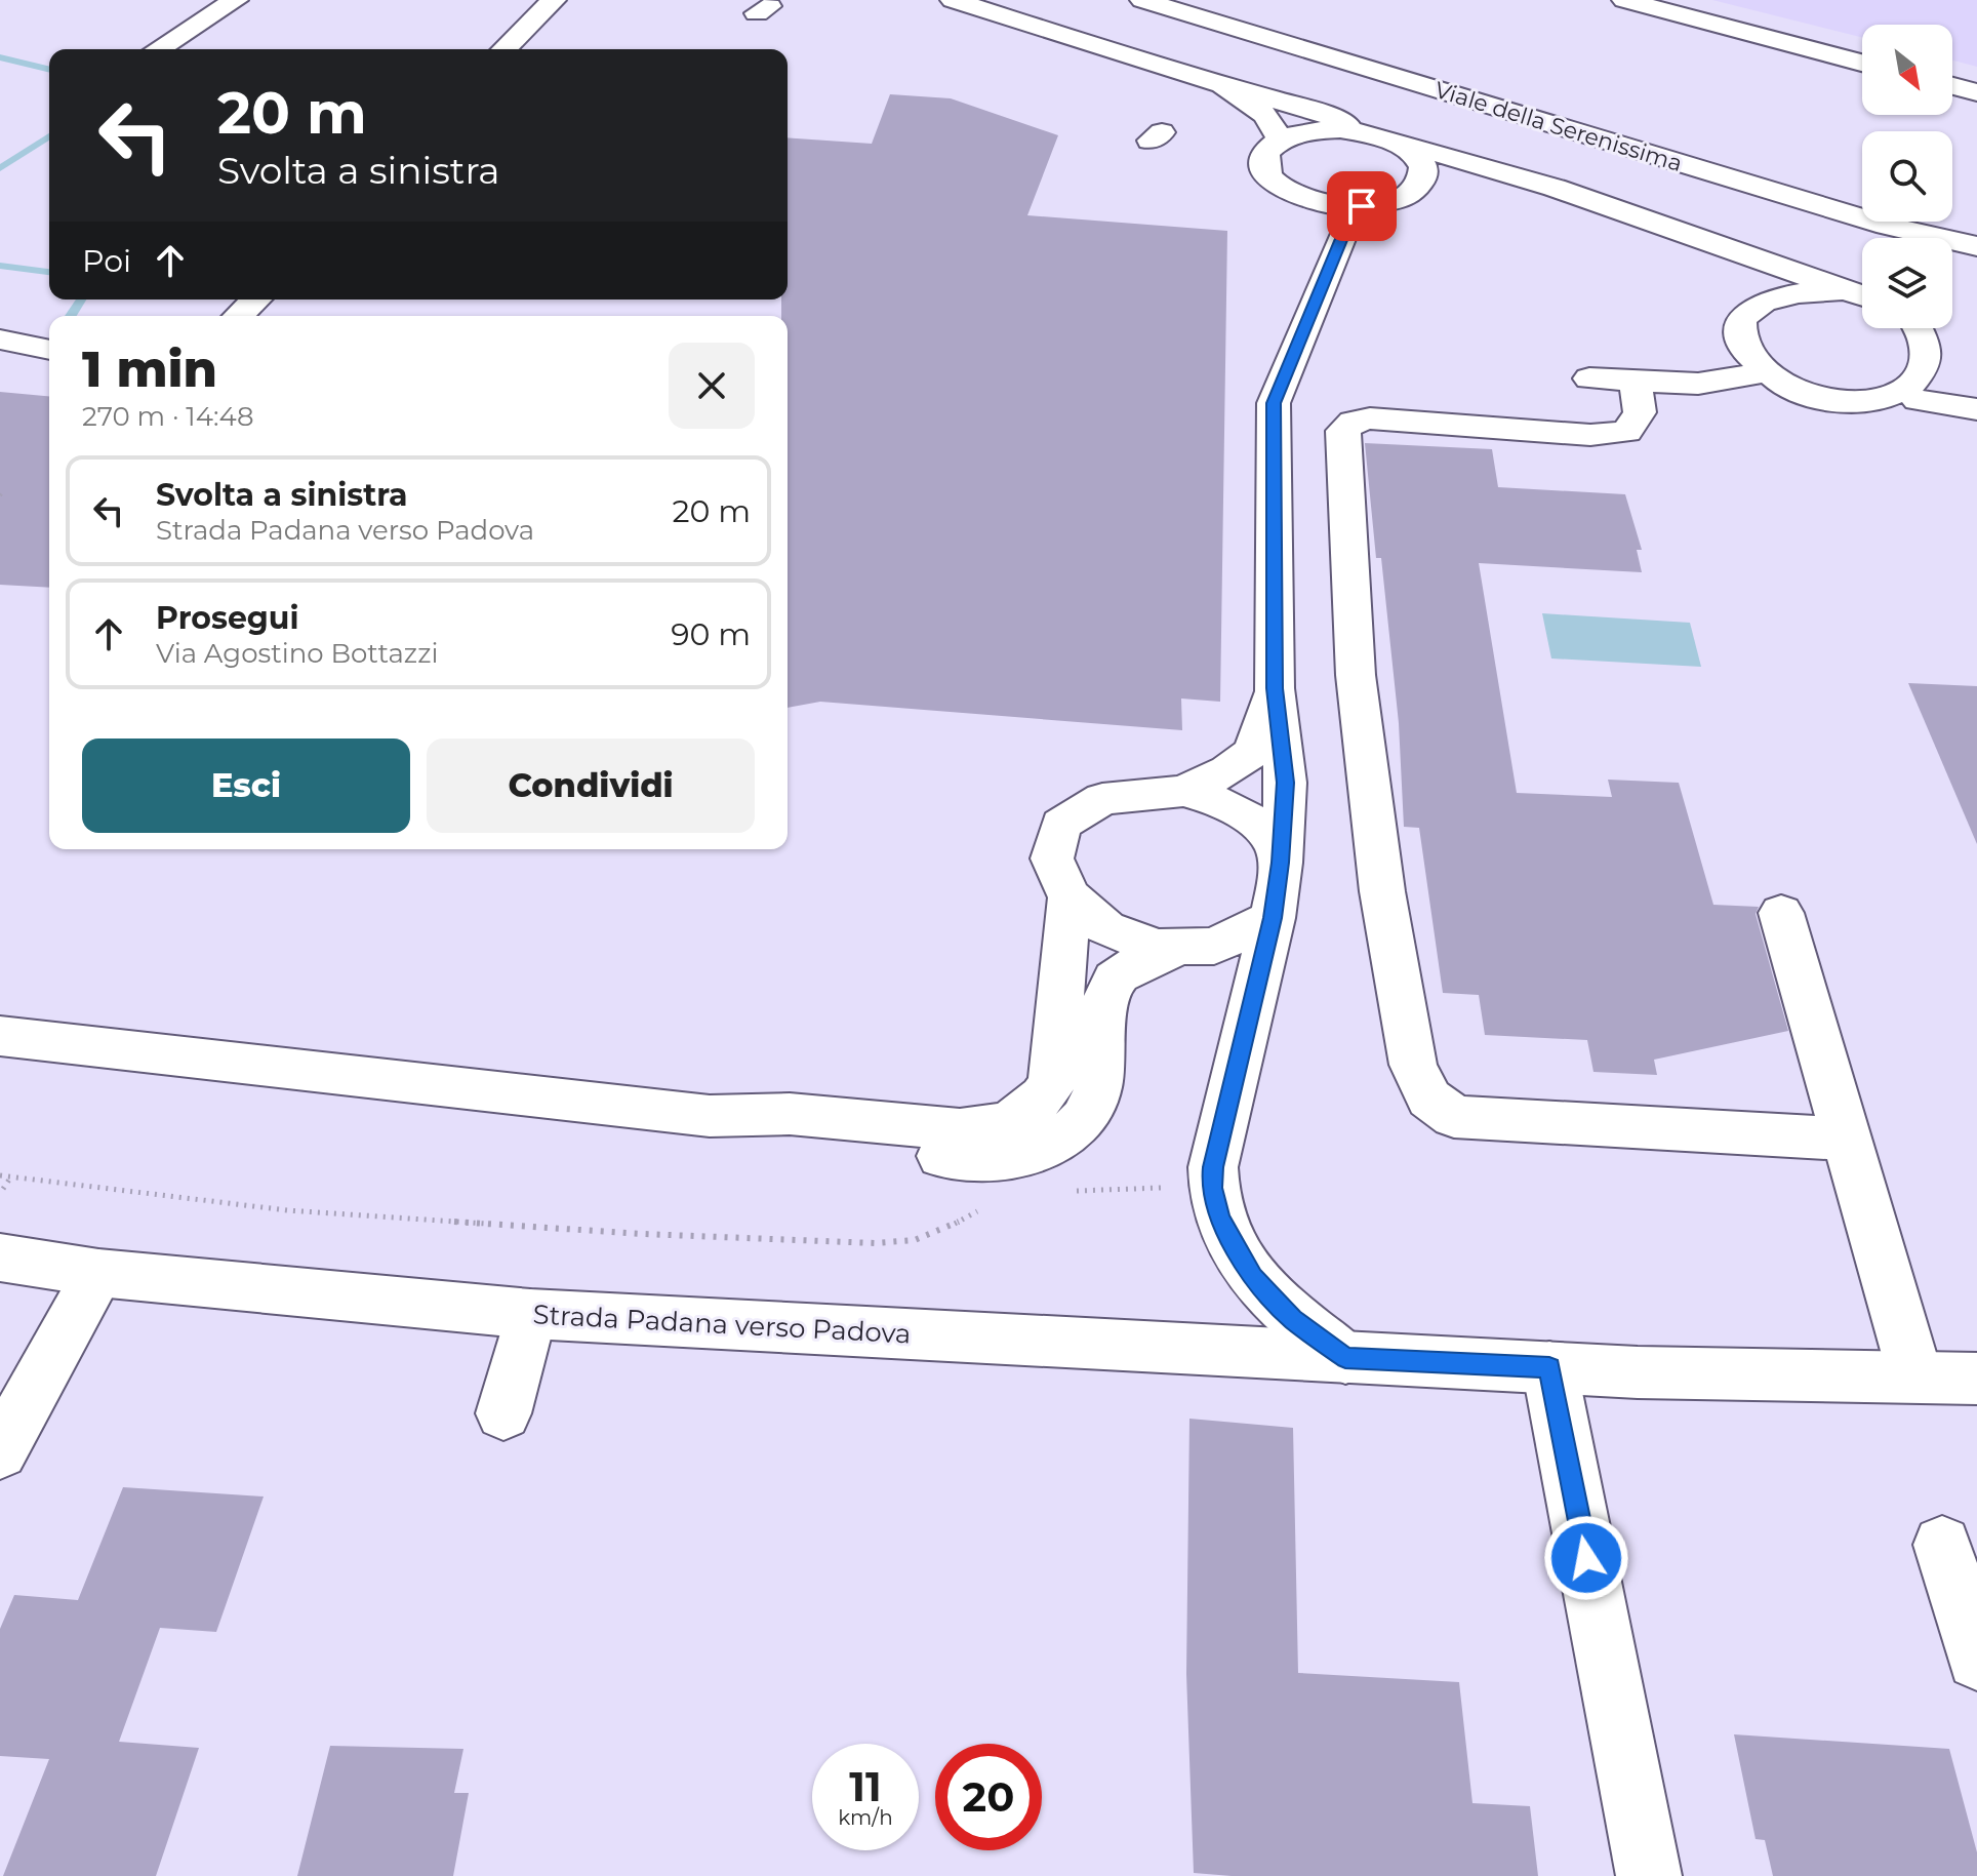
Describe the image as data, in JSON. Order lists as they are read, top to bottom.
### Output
{
  "streets": {
    "street": ["Viale della Serenissima", "Strada Padana verso Padova"]
  },
  "north": "bottom right",
  "page": {
    "turn": ["20 m", "Svolta a sinistra"],
    "then": "Poi",
    "heading": ["1 min", "270 m · 14:48"],
    "list": [
      {
        "name": "Svolta a sinistra",
        "note": "Strada Padana verso Padova",
        "value": "20 m"
      },
      {
        "name": "Prosegui",
        "note": "Via Agostino Bottazzi",
        "value": "90 m"
      }
    ],
    "buttons": ["Esci", "Condividi"],
    "speed": "11 km/h",
    "limit": "20"
  }
}
